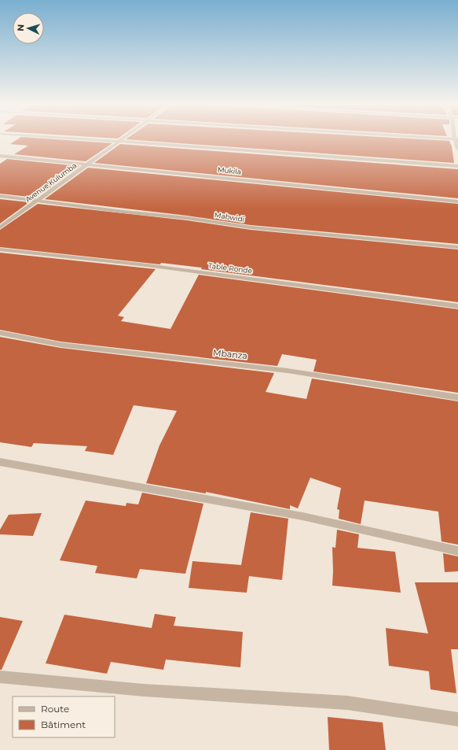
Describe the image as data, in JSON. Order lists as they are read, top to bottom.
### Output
{
  "streets": {
    "street": [
      "Mukila",
      "Avenue Kulumba",
      "Mabwidi",
      "Table Ronde",
      "Mbanza"
    ]
  },
  "crossings": [
    ["Mukila", "Avenue Kulumba"],
    ["Avenue Kulumba", "Mabwidi"]
  ],
  "legend": ["Route", "Bâtiment"],
  "north": "left"
}
